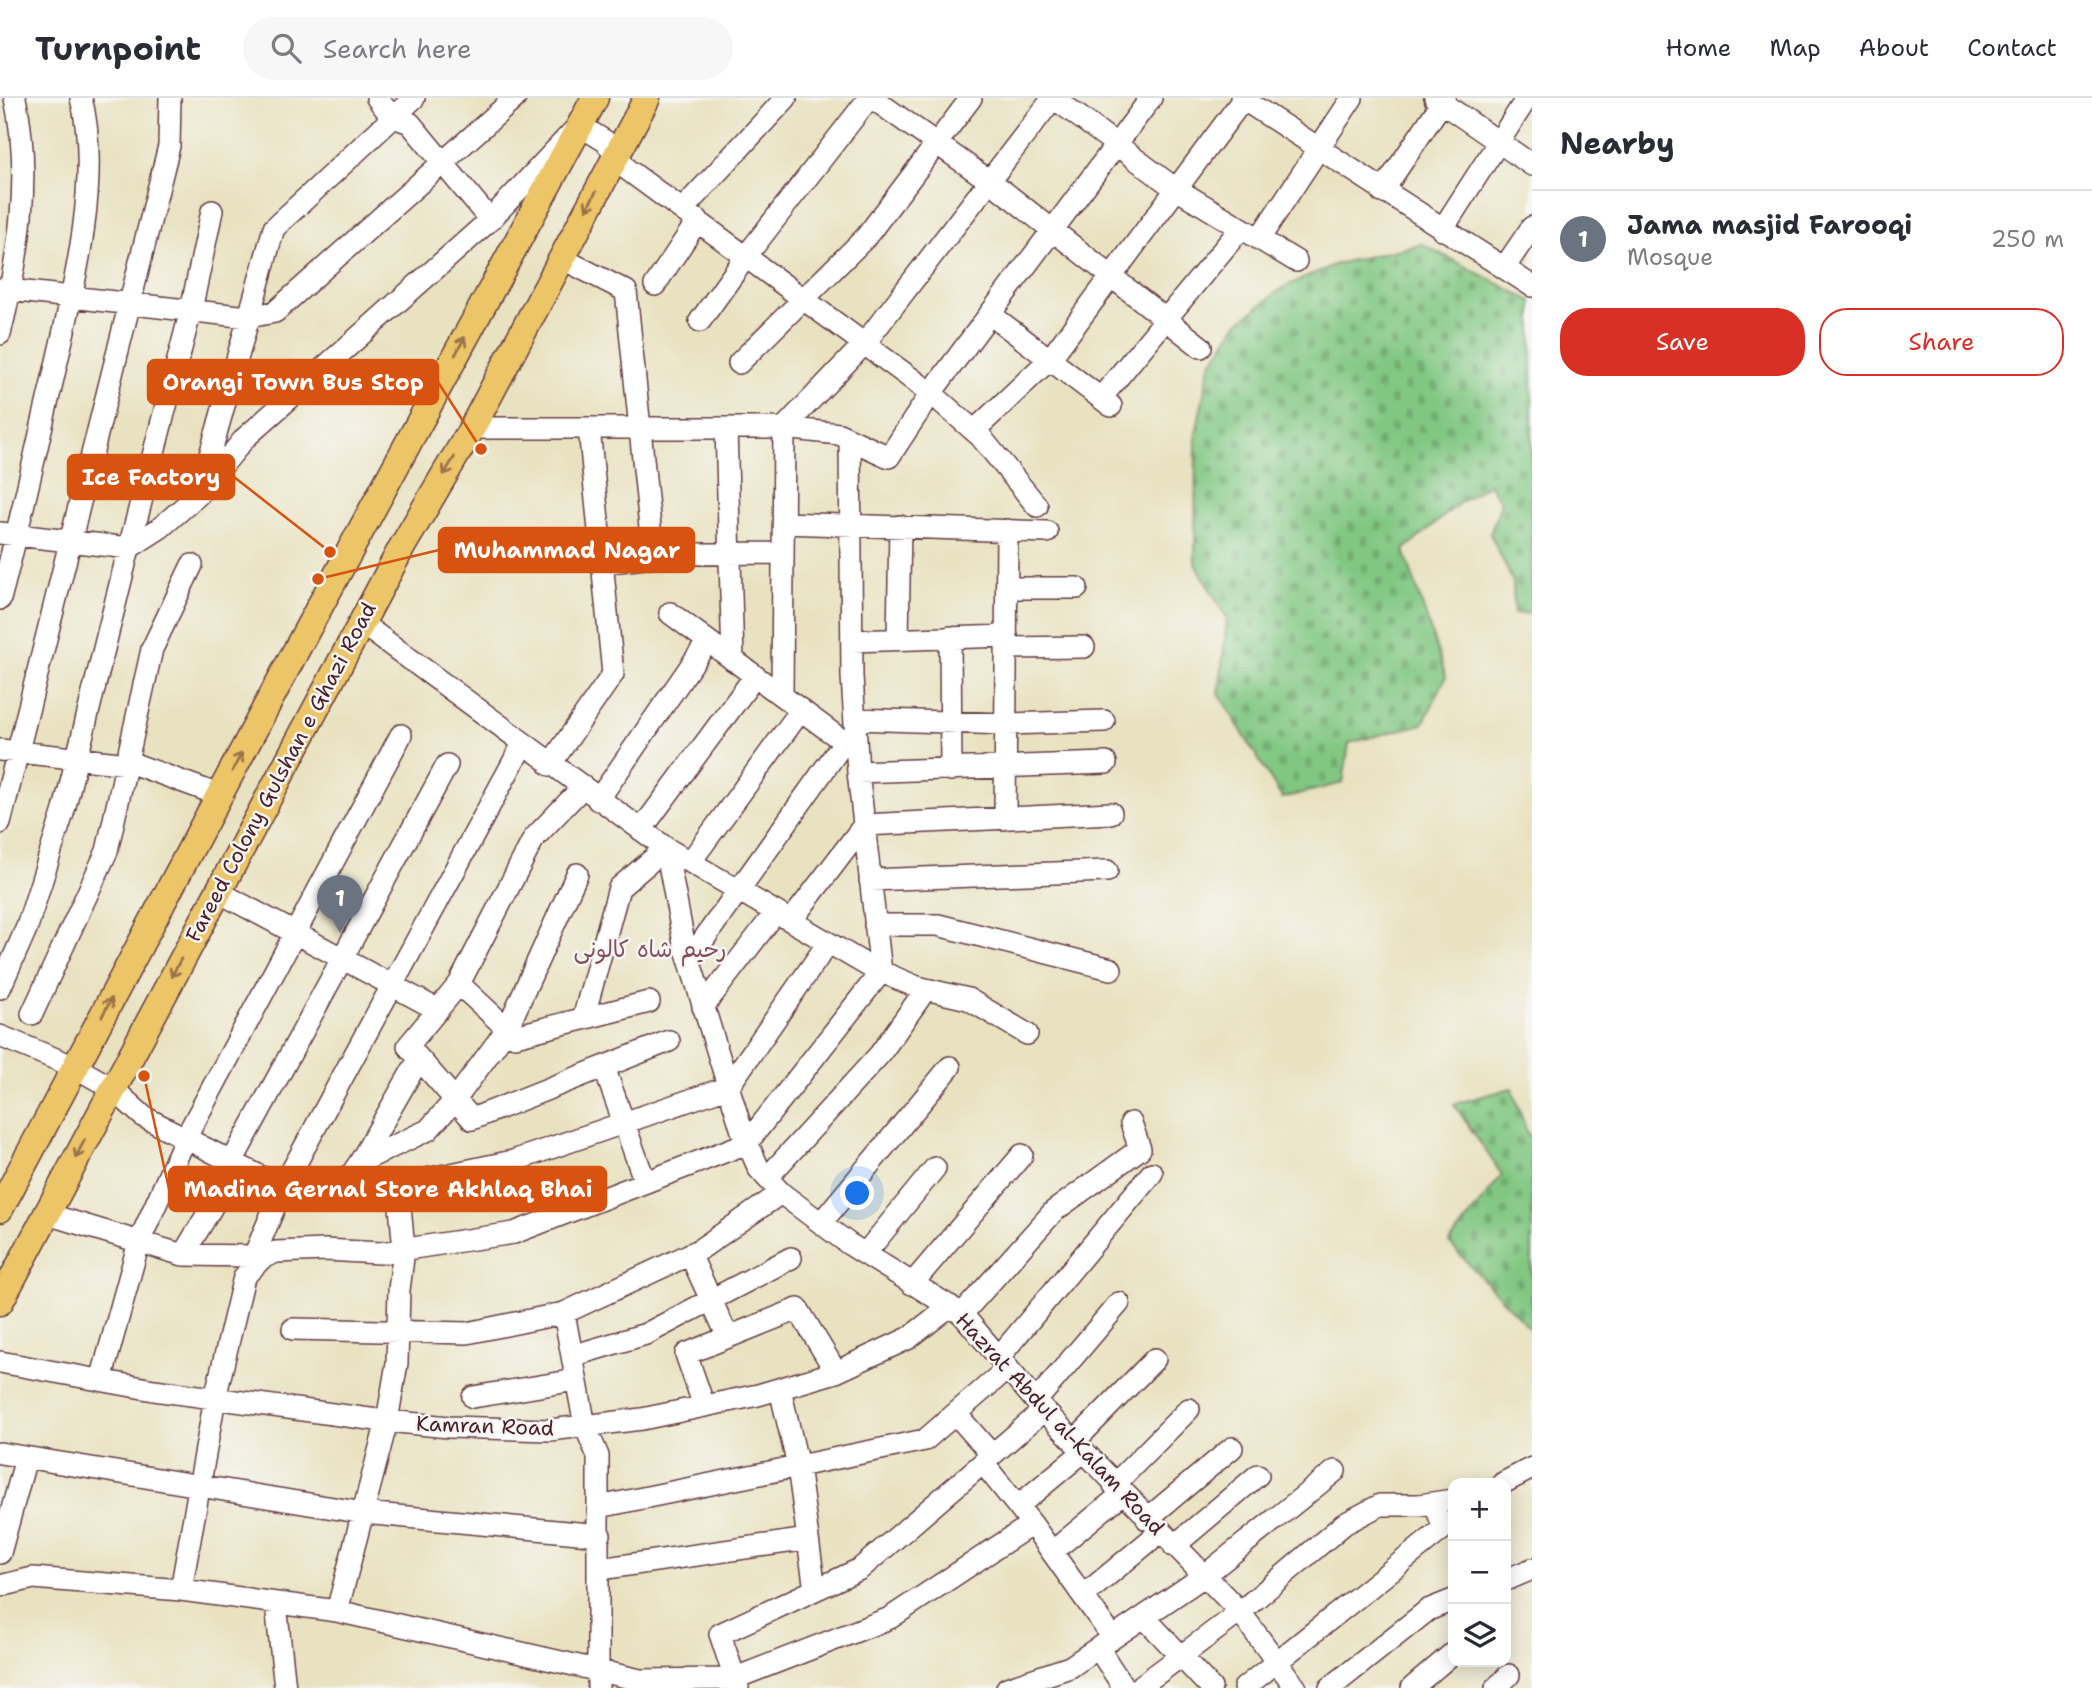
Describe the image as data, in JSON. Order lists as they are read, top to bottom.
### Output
{
  "streets": {
    "main road": ["Fareed Colony Gulshan e Ghazi Road"],
    "street": ["Hazrat Abdul al-Kalam Road", "Kamran Road"]
  },
  "crossings": [
    ["Hazrat Abdul al-Kalam Road", "Kamran Road"]
  ],
  "districts": ["رحیم شاہ کالونی"],
  "places": [
    "Orangi Town Bus Stop",
    "Ice Factory",
    "Muhammad Nagar",
    "Madina Gernal Store Akhlaq Bhai"
  ],
  "page": {
    "header": "Turnpoint",
    "search": "Search here",
    "nav": [
      "Home",
      "Map",
      "About",
      "Contact"
    ],
    "heading": "Nearby",
    "list": [
      {
        "mark": "1",
        "name": "Jama masjid Farooqi",
        "note": "Mosque",
        "value": "250 m"
      }
    ],
    "buttons": ["Save", "Share"],
    "pins": "1",
    "map_buttons": ["+", "−"]
  }
}
